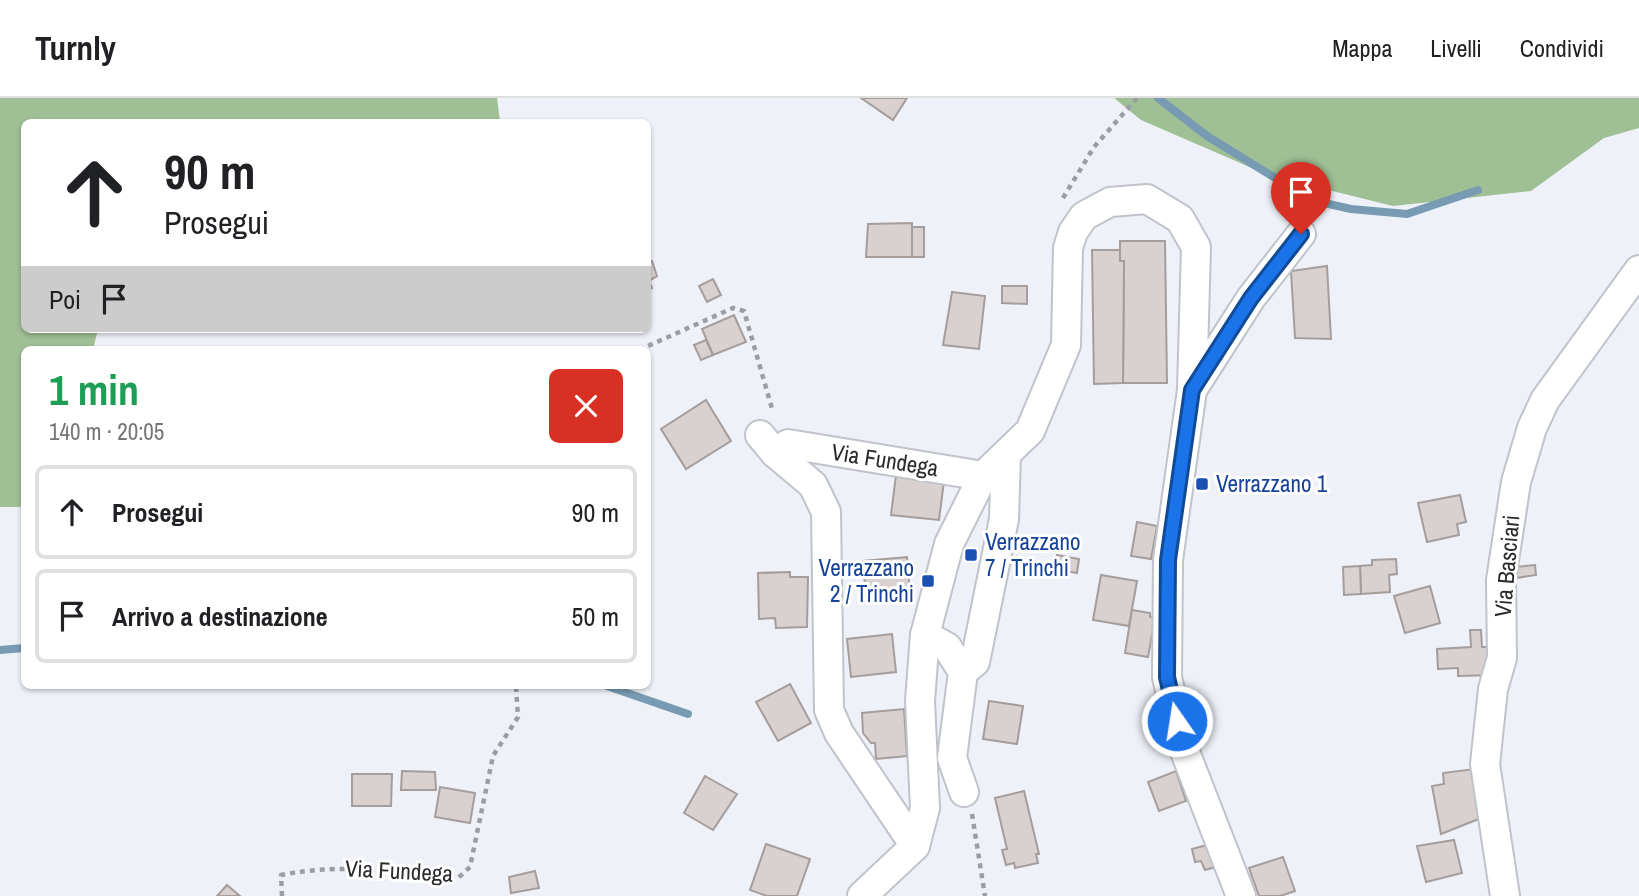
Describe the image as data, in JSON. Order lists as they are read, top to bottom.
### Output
{
  "streets": {
    "street": ["Via Fundega", "Via Basciari"]
  },
  "places": {
    "transit": ["Verrazzano 1", "Verrazzano 7 / Trinchi", "Verrazzano 2 / Trinchi"]
  },
  "page": {
    "header": "Turnly",
    "nav": ["Mappa", "Livelli", "Condividi"],
    "turn": ["90 m", "Prosegui"],
    "then": "Poi",
    "heading": ["1 min", "140 m · 20:05"],
    "list": [
      {
        "name": "Prosegui",
        "value": "90 m"
      },
      {
        "name": "Arrivo a destinazione",
        "value": "50 m"
      }
    ]
  }
}
